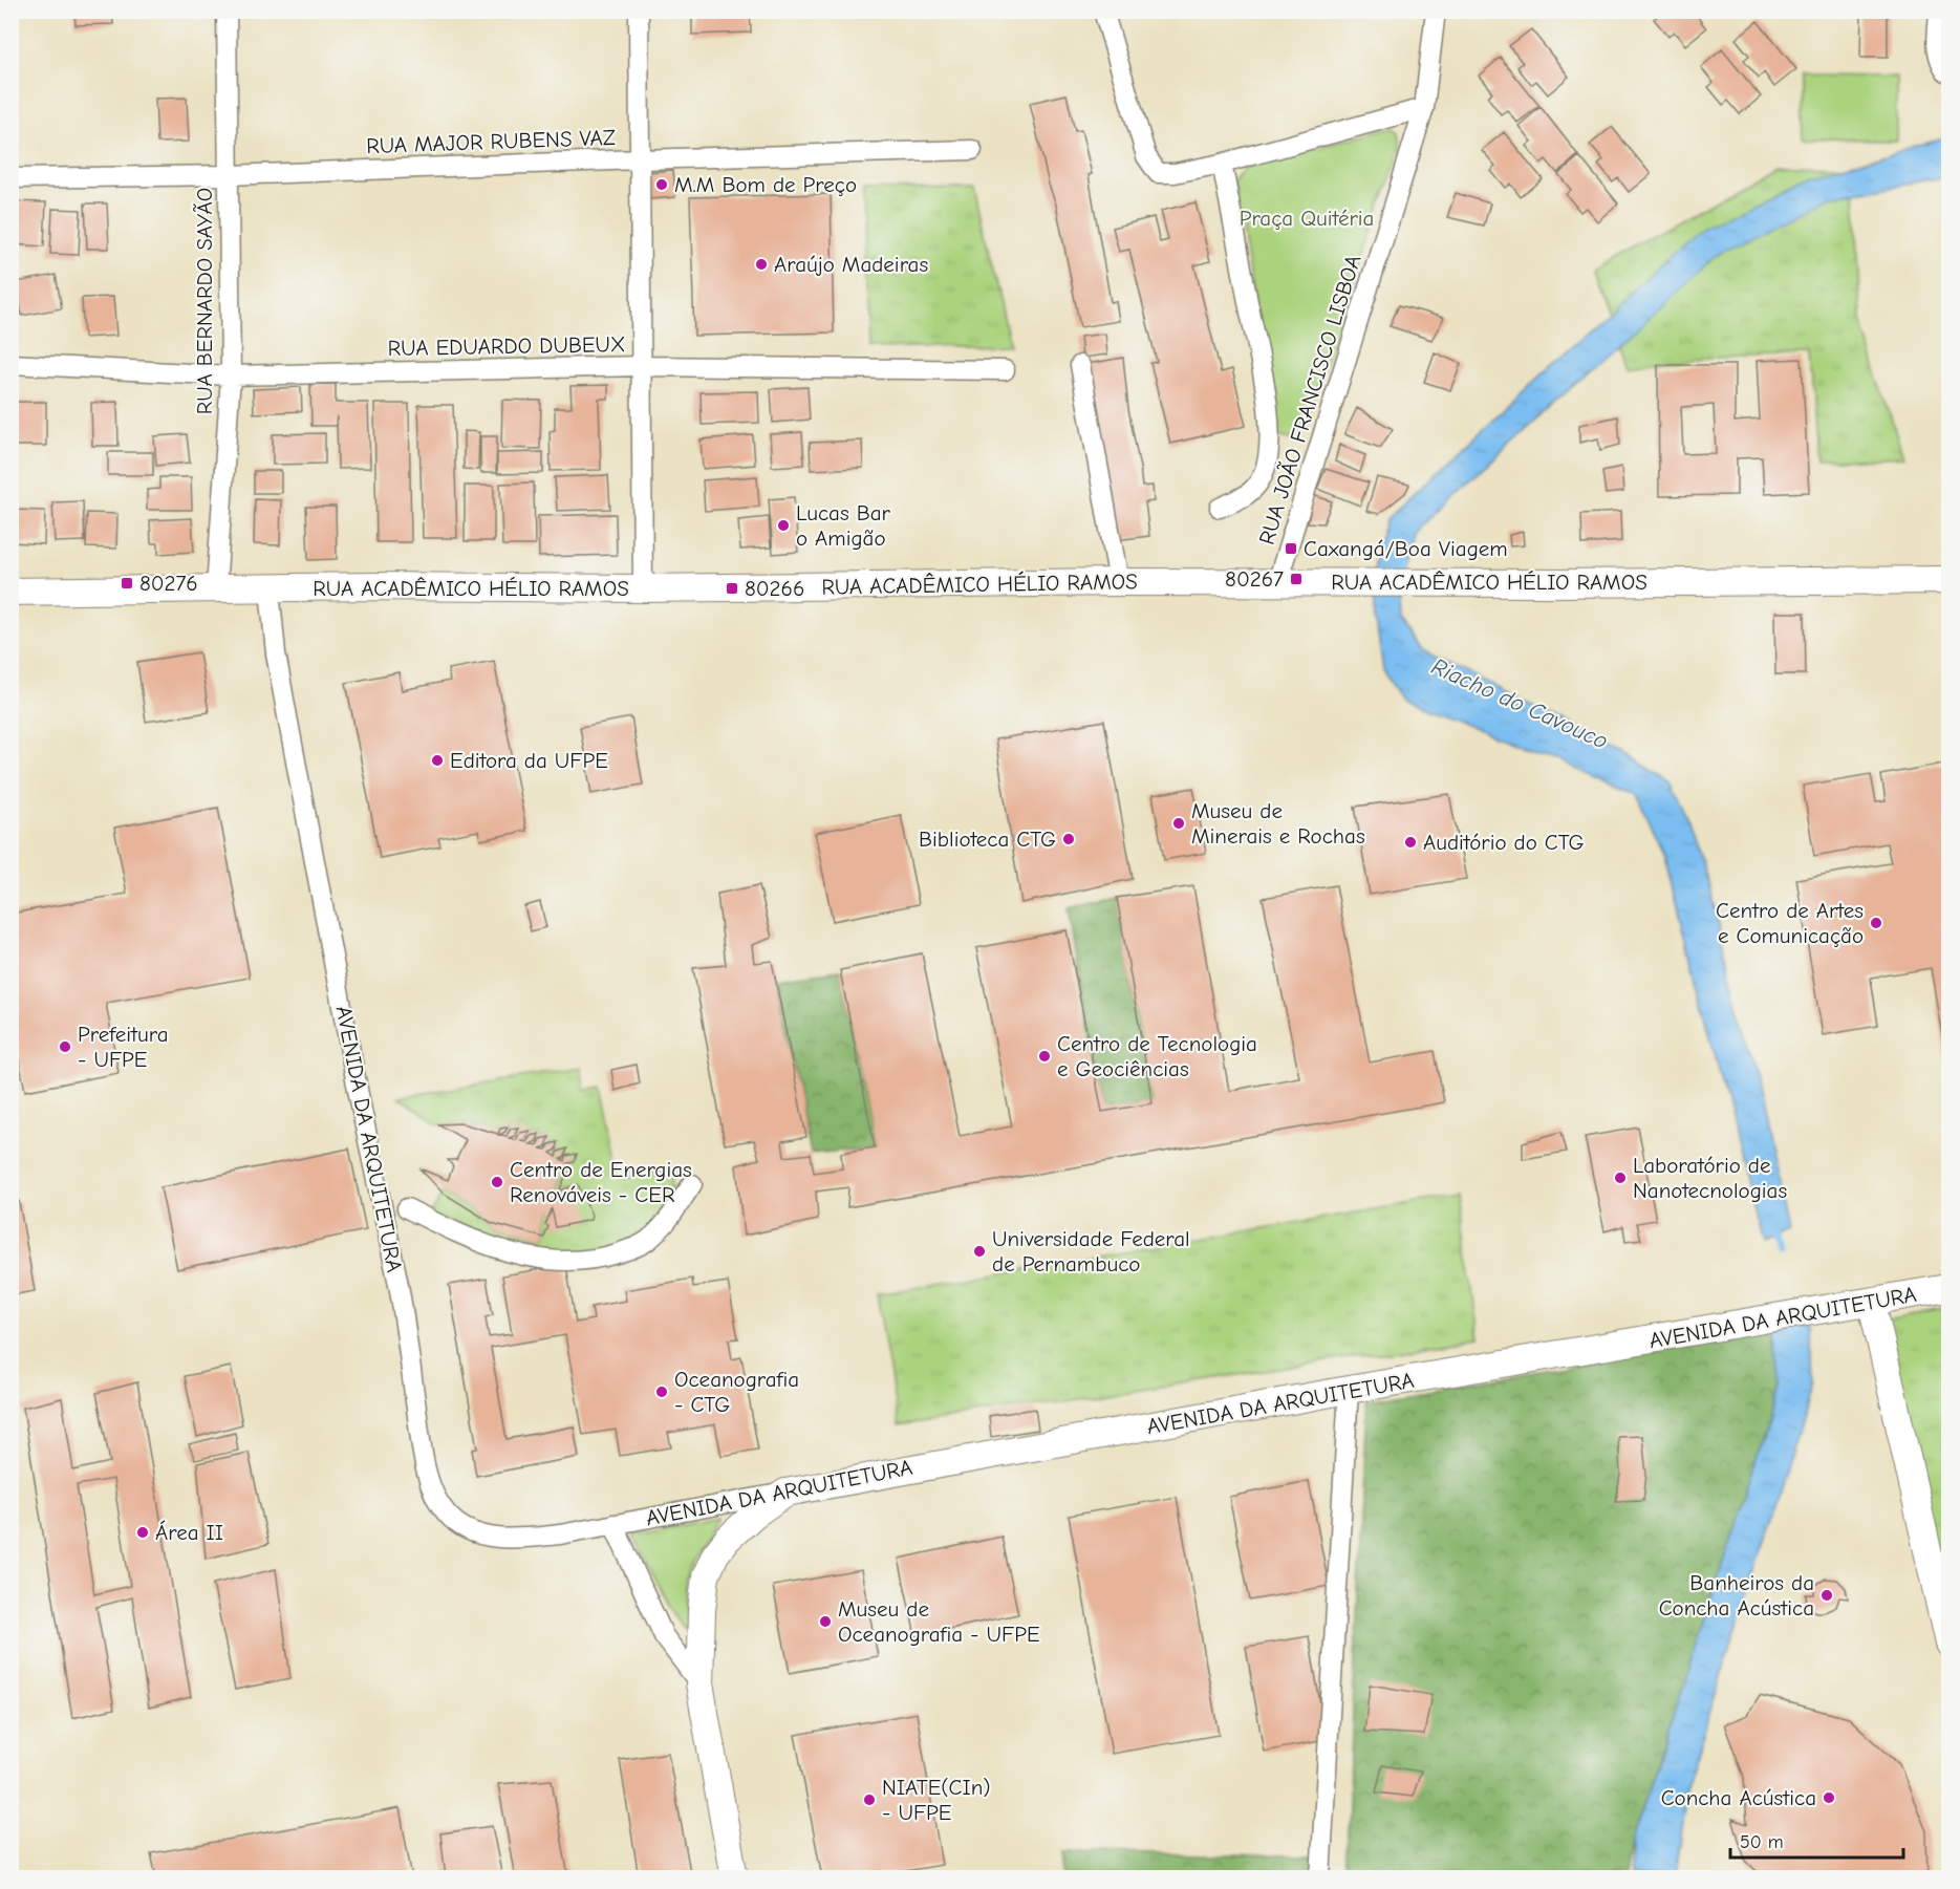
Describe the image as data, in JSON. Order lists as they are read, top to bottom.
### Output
{
  "streets": {
    "street": [
      "RUA MAJOR RUBENS VAZ",
      "RUA BERNARDO SAYÃO",
      "RUA EDUARDO DUBEUX",
      "RUA JOÃO FRANCISCO LISBOA",
      "RUA ACADÊMICO HÉLIO RAMOS",
      "AVENIDA DA ARQUITETURA"
    ]
  },
  "crossings": [
    ["RUA MAJOR RUBENS VAZ", "RUA BERNARDO SAYÃO"],
    ["RUA BERNARDO SAYÃO", "RUA EDUARDO DUBEUX"],
    ["RUA BERNARDO SAYÃO", "RUA ACADÊMICO HÉLIO RAMOS"],
    ["RUA JOÃO FRANCISCO LISBOA", "RUA ACADÊMICO HÉLIO RAMOS"],
    ["RUA ACADÊMICO HÉLIO RAMOS", "AVENIDA DA ARQUITETURA"]
  ],
  "water": ["Riacho do Cavouco"],
  "parks": ["Praça Quitéria"],
  "places": {
    "other": [
      "M.M Bom de Preço",
      "Araújo Madeiras",
      "Lucas Bar o Amigão",
      "Editora da UFPE",
      "Museu de Minerais e Rochas",
      "Biblioteca CTG",
      "Auditório do CTG",
      "Centro de Artes e Comunicação",
      "Prefeitura - UFPE",
      "Centro de Tecnologia e Geociências",
      "Laboratório de Nanotecnologias",
      "Centro de Energias Renováveis - CER",
      "Universidade Federal de Pernambuco",
      "Oceanografia - CTG",
      "Área II",
      "Banheiros da Concha Acústica",
      "Museu de Oceanografia - UFPE",
      "Concha Acústica",
      "NIATE(CIn) - UFPE"
    ],
    "transit": [
      "Caxangá/Boa Viagem",
      "80267",
      "80276",
      "80266"
    ]
  },
  "scale_bar": "50 m"
}
